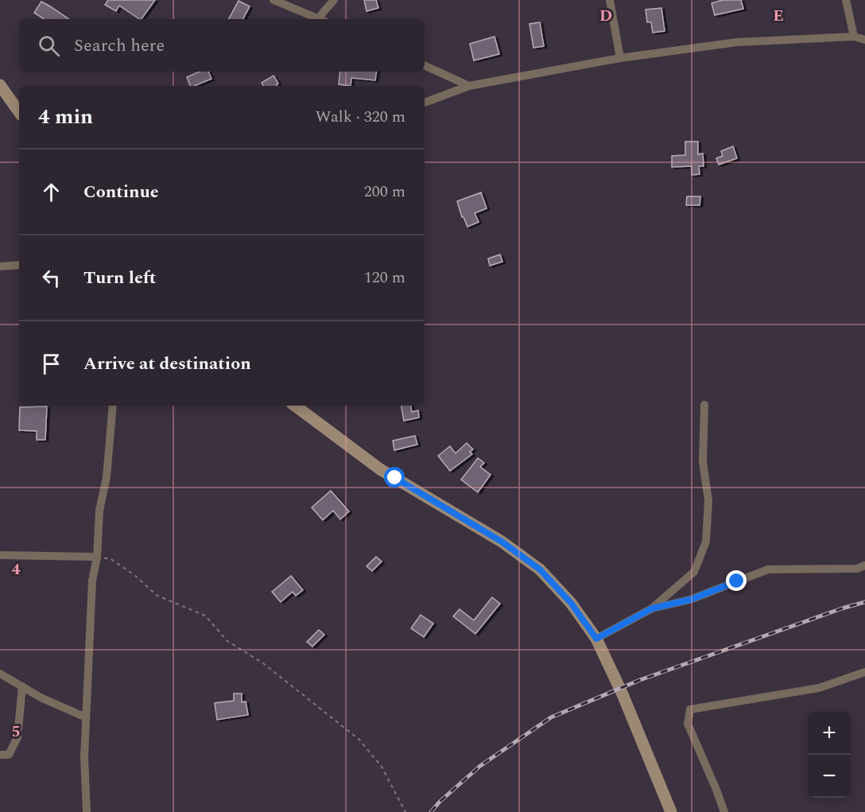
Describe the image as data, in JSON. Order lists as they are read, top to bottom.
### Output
{
  "page": {
    "search": "Search here",
    "heading": ["4 min", "Walk · 320 m"],
    "list": [
      ["Continue", "200 m"],
      ["Turn left", "120 m"],
      "Arrive at destination"
    ],
    "map_buttons": ["+", "−"]
  },
  "grid": {
    "columns": ["D", "E"],
    "rows": ["4", "5"]
  }
}
